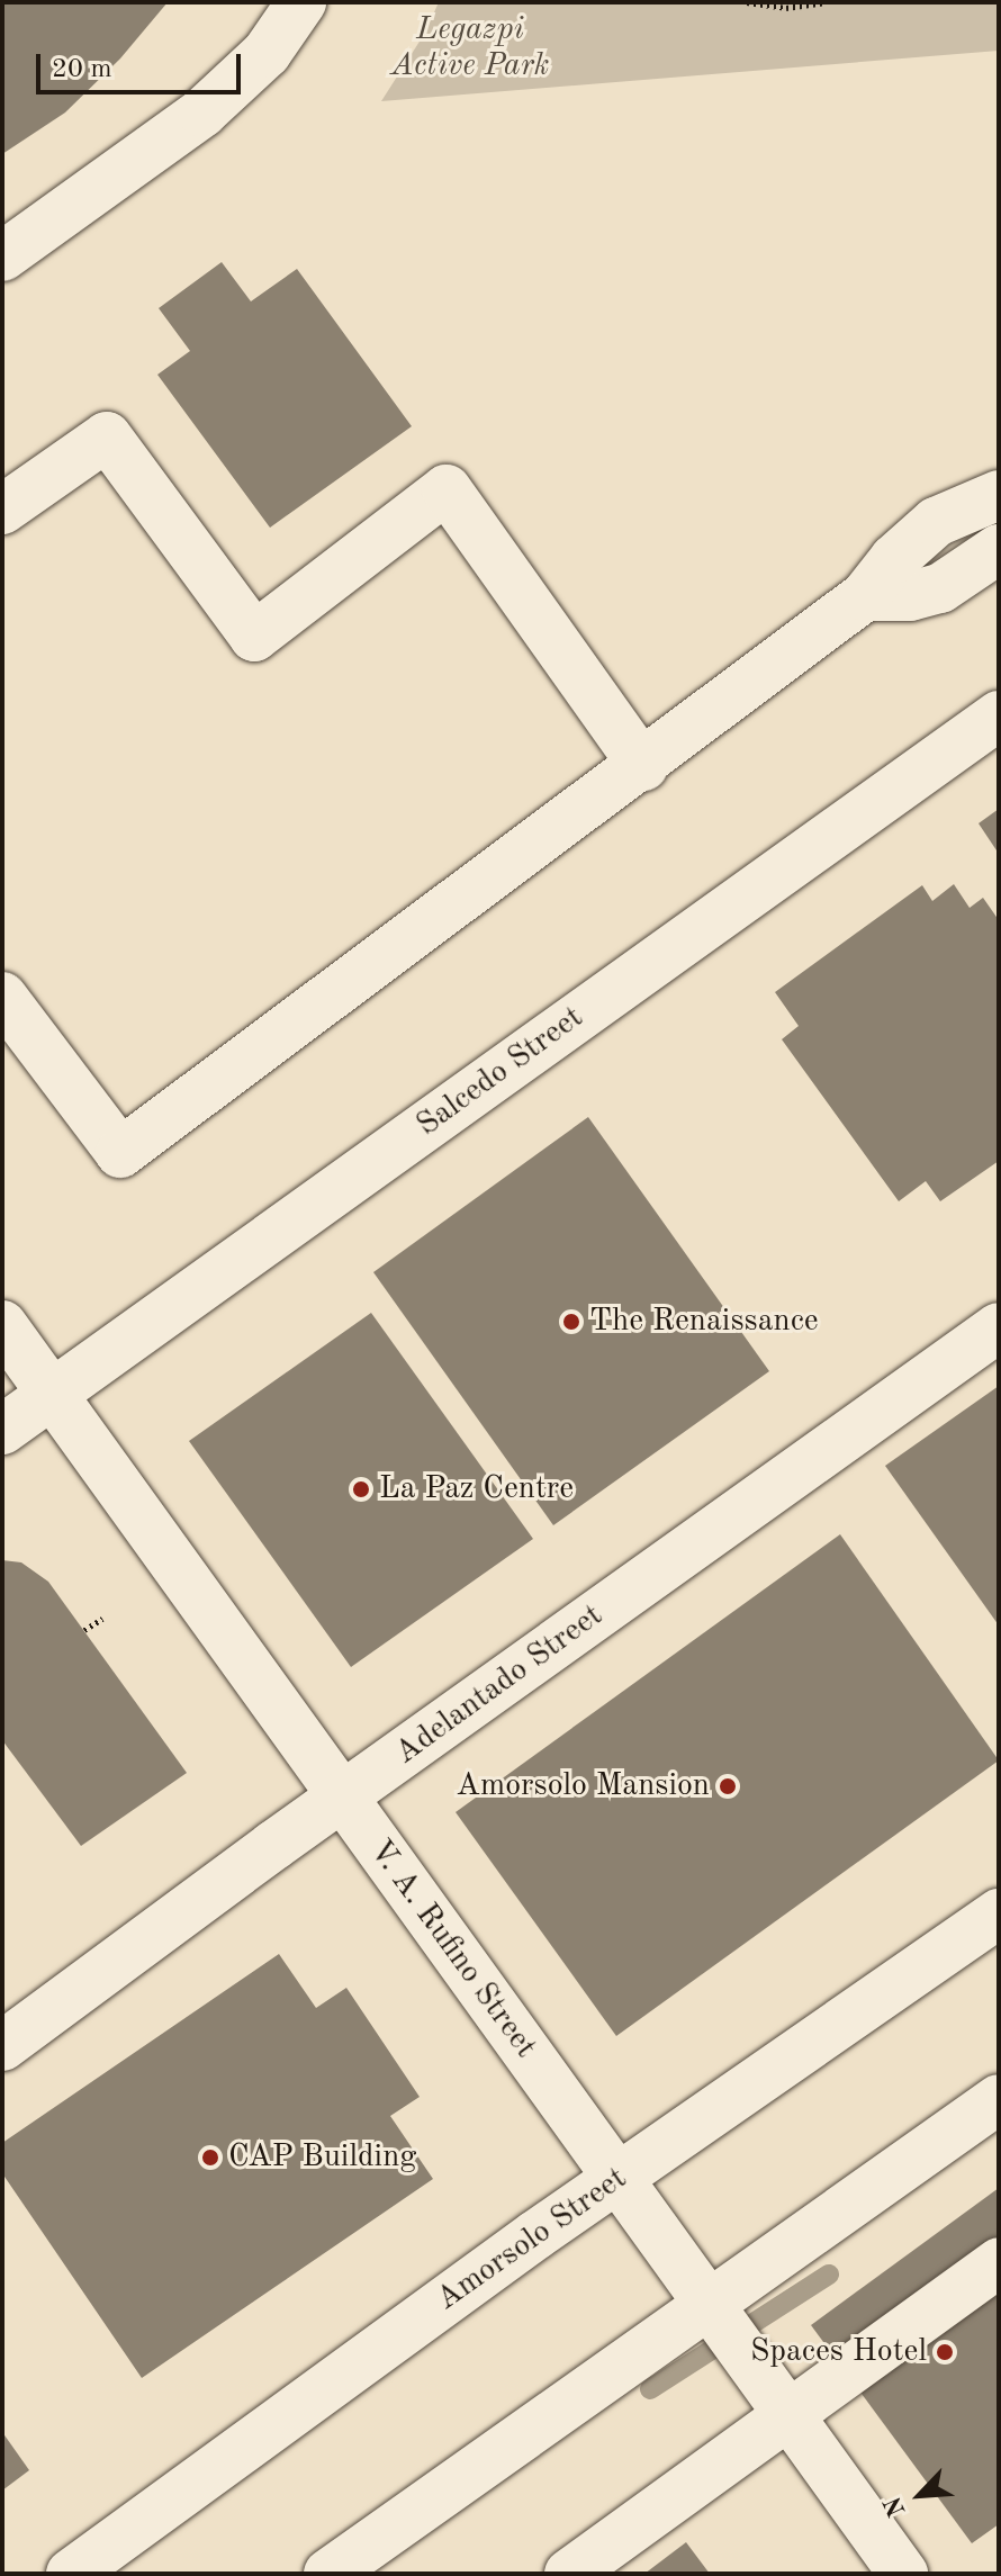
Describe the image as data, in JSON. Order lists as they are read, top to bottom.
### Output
{
  "streets": {
    "street": [
      "Salcedo Street",
      "Adelantado Street",
      "V. A. Rufino Street",
      "Amorsolo Street"
    ]
  },
  "crossings": [
    ["Salcedo Street", "V. A. Rufino Street"],
    ["Adelantado Street", "V. A. Rufino Street"],
    ["V. A. Rufino Street", "Amorsolo Street"]
  ],
  "parks": ["Legazpi Active Park"],
  "places": [
    "The Renaissance",
    "La Paz Centre",
    "Amorsolo Mansion",
    "CAP Building",
    "Spaces Hotel"
  ],
  "scale_bar": "20 m",
  "north": "bottom left"
}
